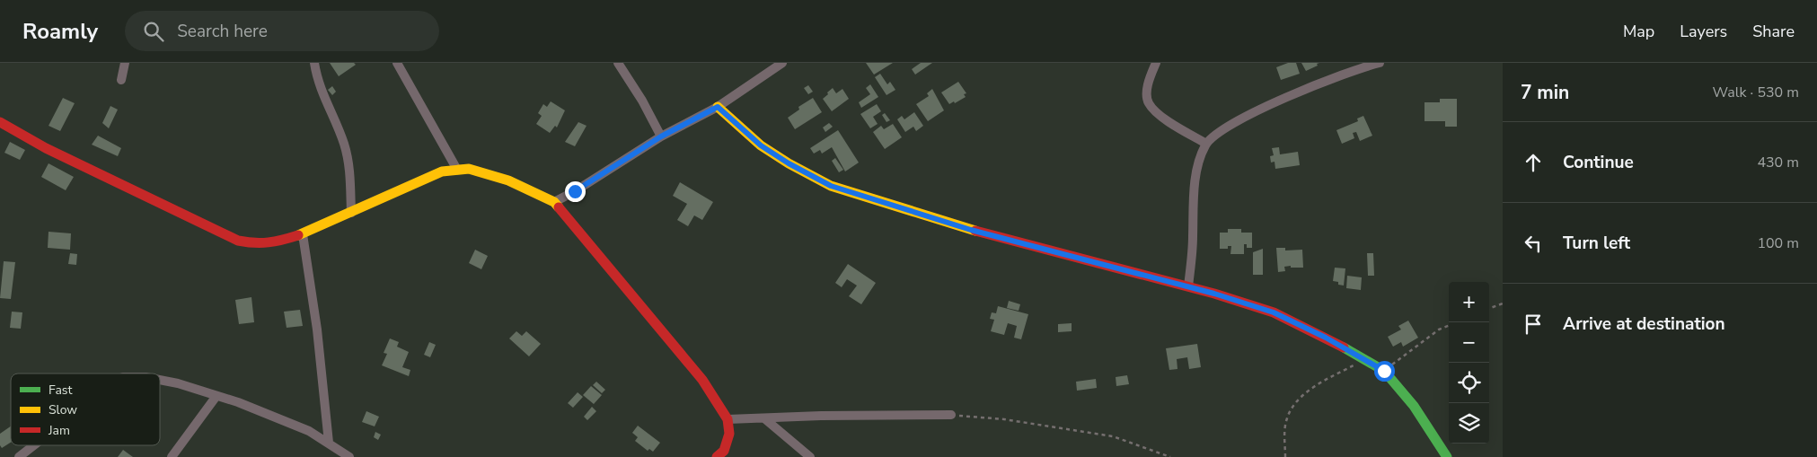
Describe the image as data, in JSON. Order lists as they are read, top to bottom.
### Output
{
  "legend": ["Fast", "Slow", "Jam"],
  "page": {
    "header": "Roamly",
    "search": "Search here",
    "nav": ["Map", "Layers", "Share"],
    "heading": ["7 min", "Walk · 530 m"],
    "list": [
      ["Continue", "430 m"],
      ["Turn left", "100 m"],
      "Arrive at destination"
    ],
    "map_buttons": ["+", "−"]
  }
}
